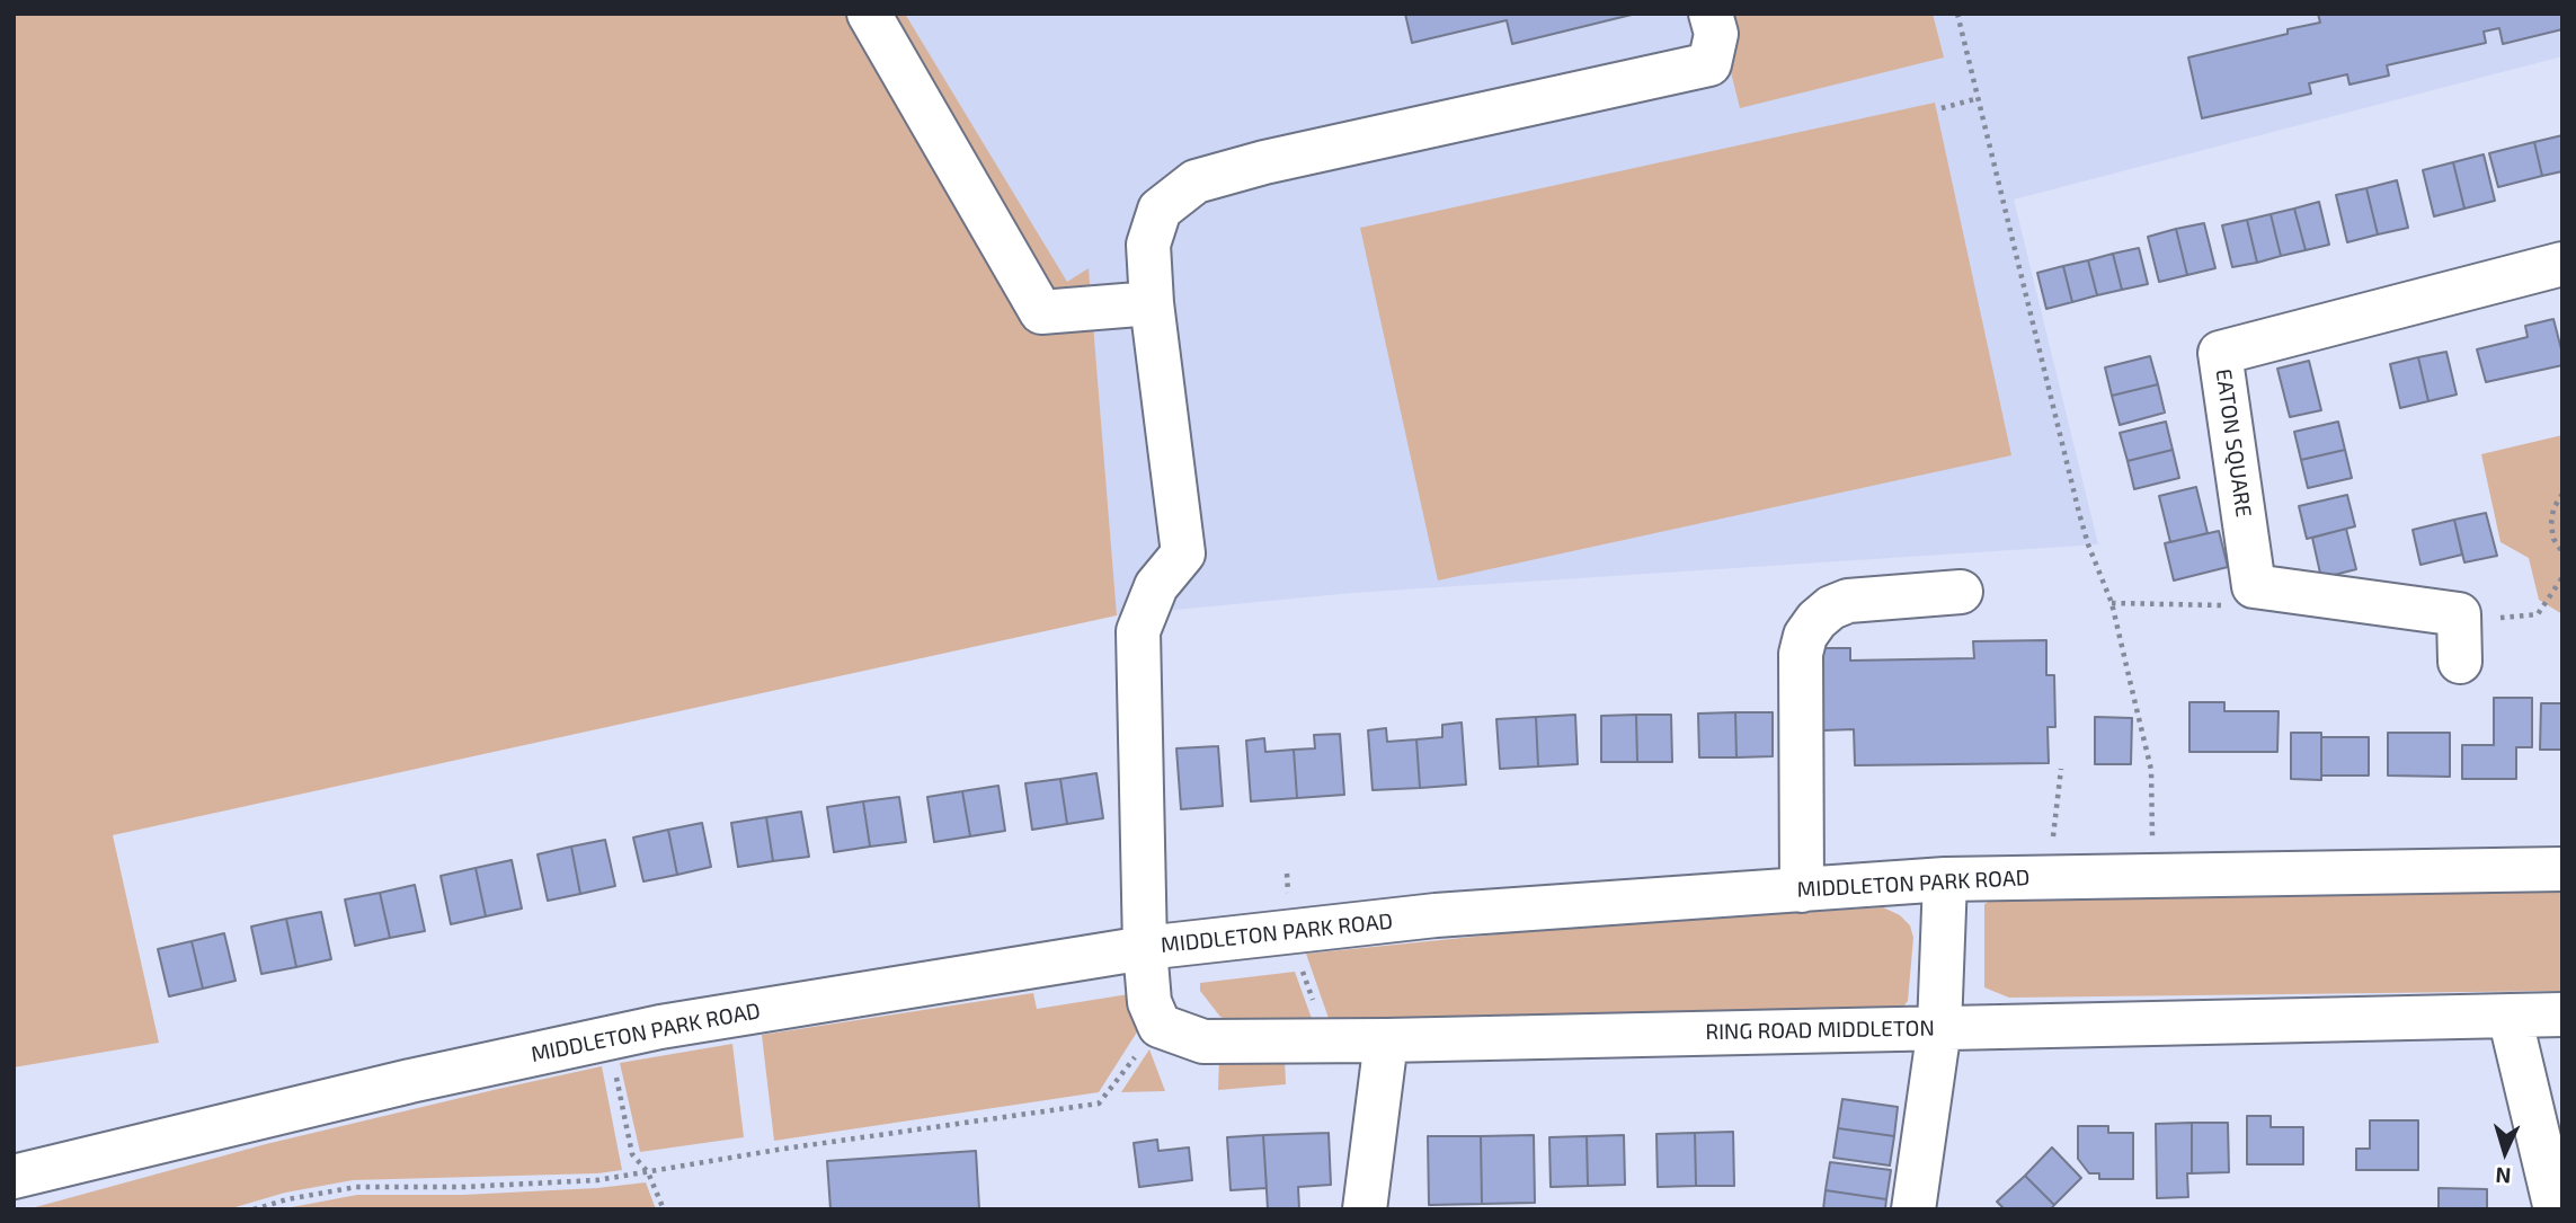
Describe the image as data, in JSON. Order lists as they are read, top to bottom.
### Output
{
  "streets": {
    "street": ["EATON SQUARE", "MIDDLETON PARK ROAD", "RING ROAD MIDDLETON"]
  },
  "north": "bottom"
}
